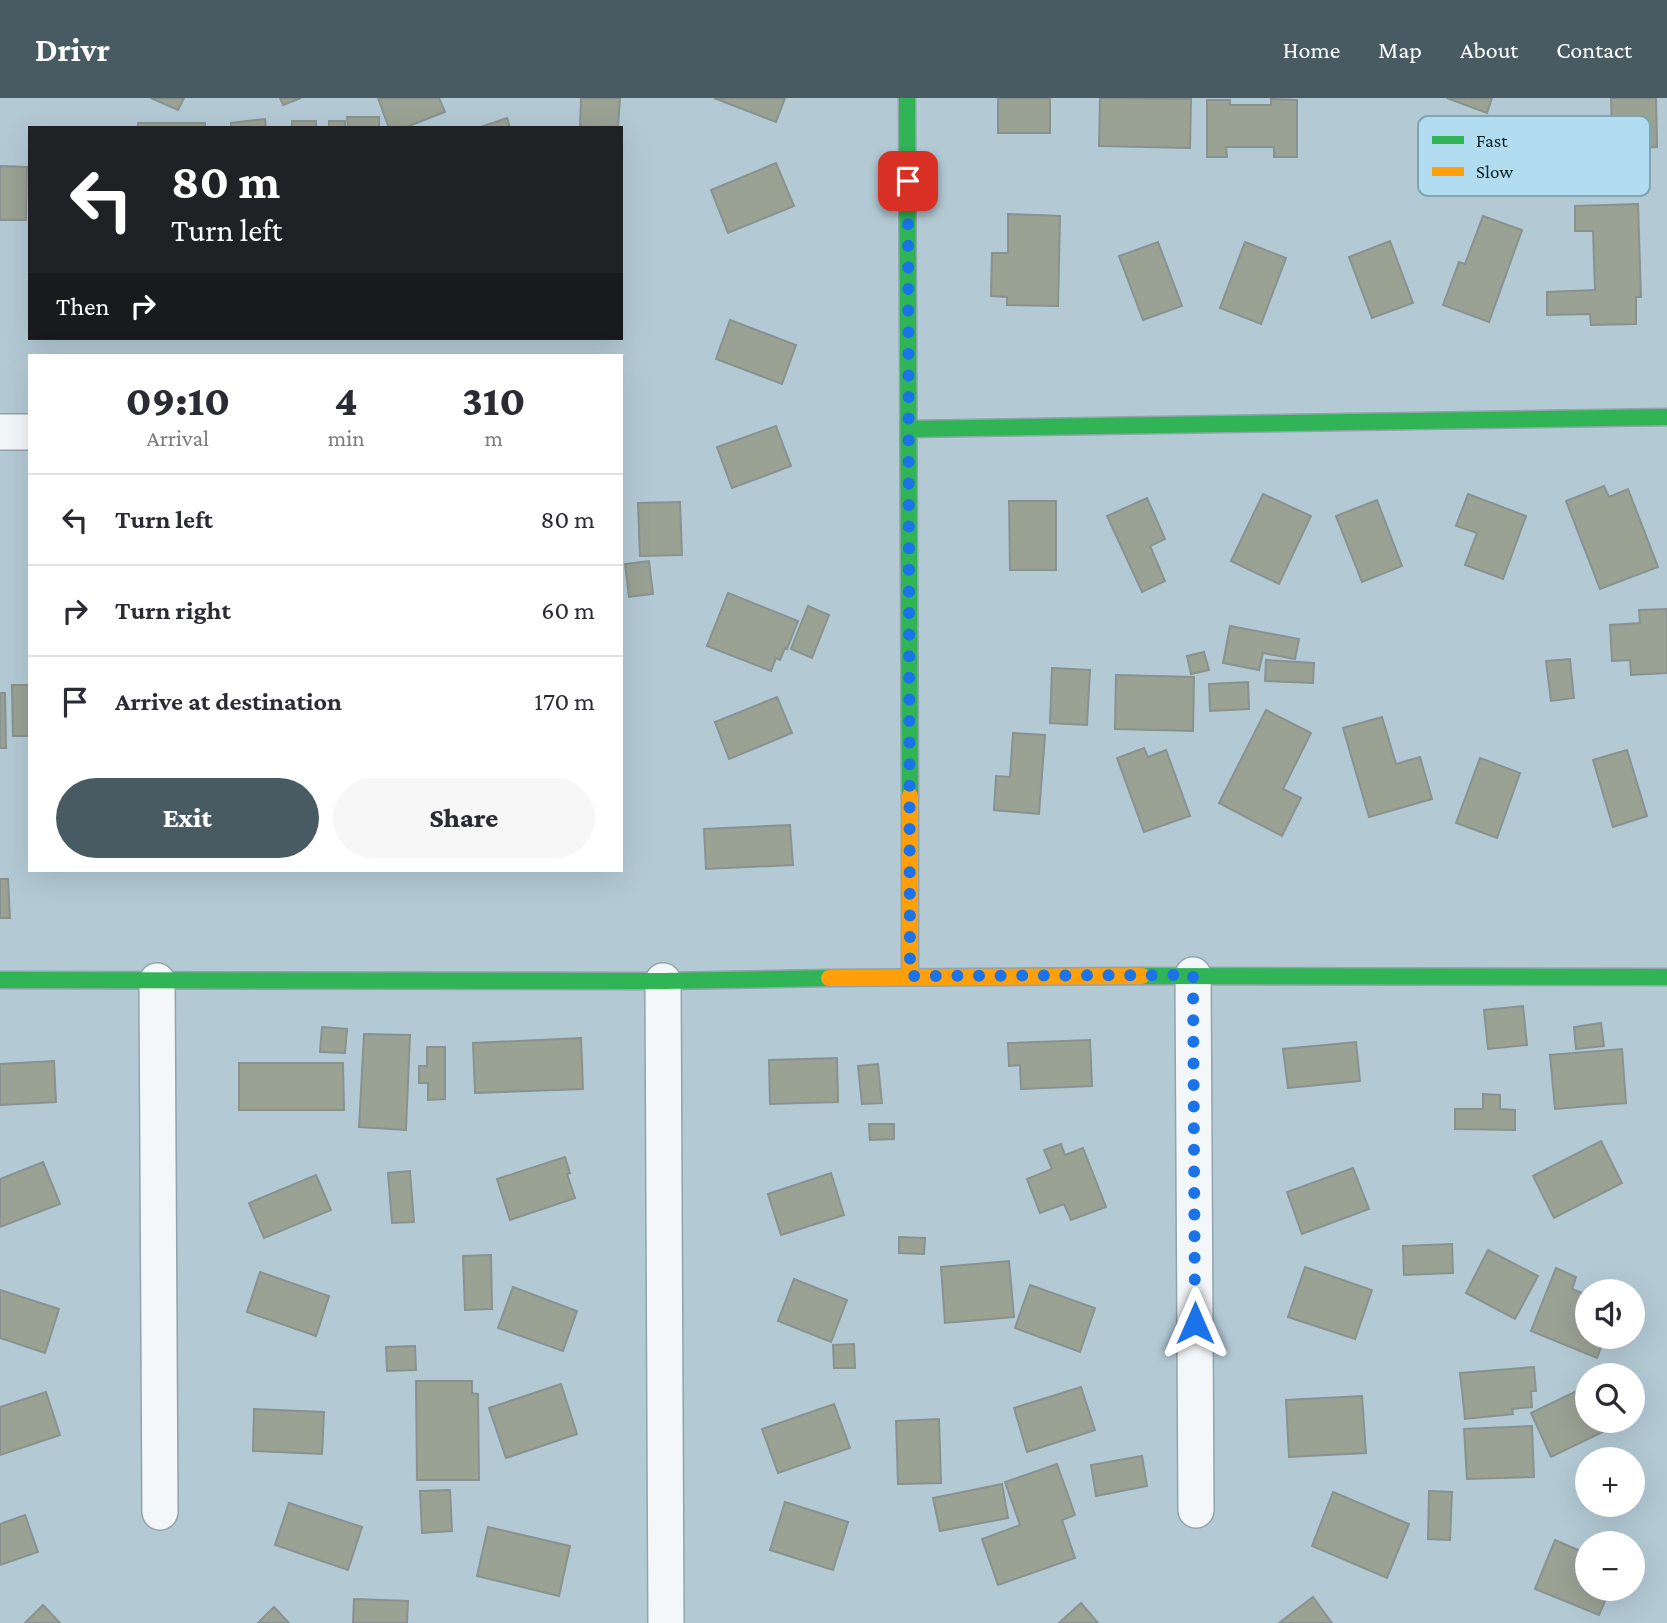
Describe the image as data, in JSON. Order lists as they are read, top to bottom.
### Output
{
  "legend": ["Fast", "Slow"],
  "page": {
    "header": "Drivr",
    "nav": [
      "Home",
      "Map",
      "About",
      "Contact"
    ],
    "turn": ["80 m", "Turn left"],
    "then": "Then",
    "eta": [
      "09:10",
      "Arrival",
      "4",
      "min",
      "310",
      "m"
    ],
    "list": [
      {
        "name": "Turn left",
        "value": "80 m"
      },
      {
        "name": "Turn right",
        "value": "60 m"
      },
      {
        "name": "Arrive at destination",
        "value": "170 m"
      }
    ],
    "buttons": ["Exit", "Share"],
    "map_buttons": ["+", "−"]
  }
}
